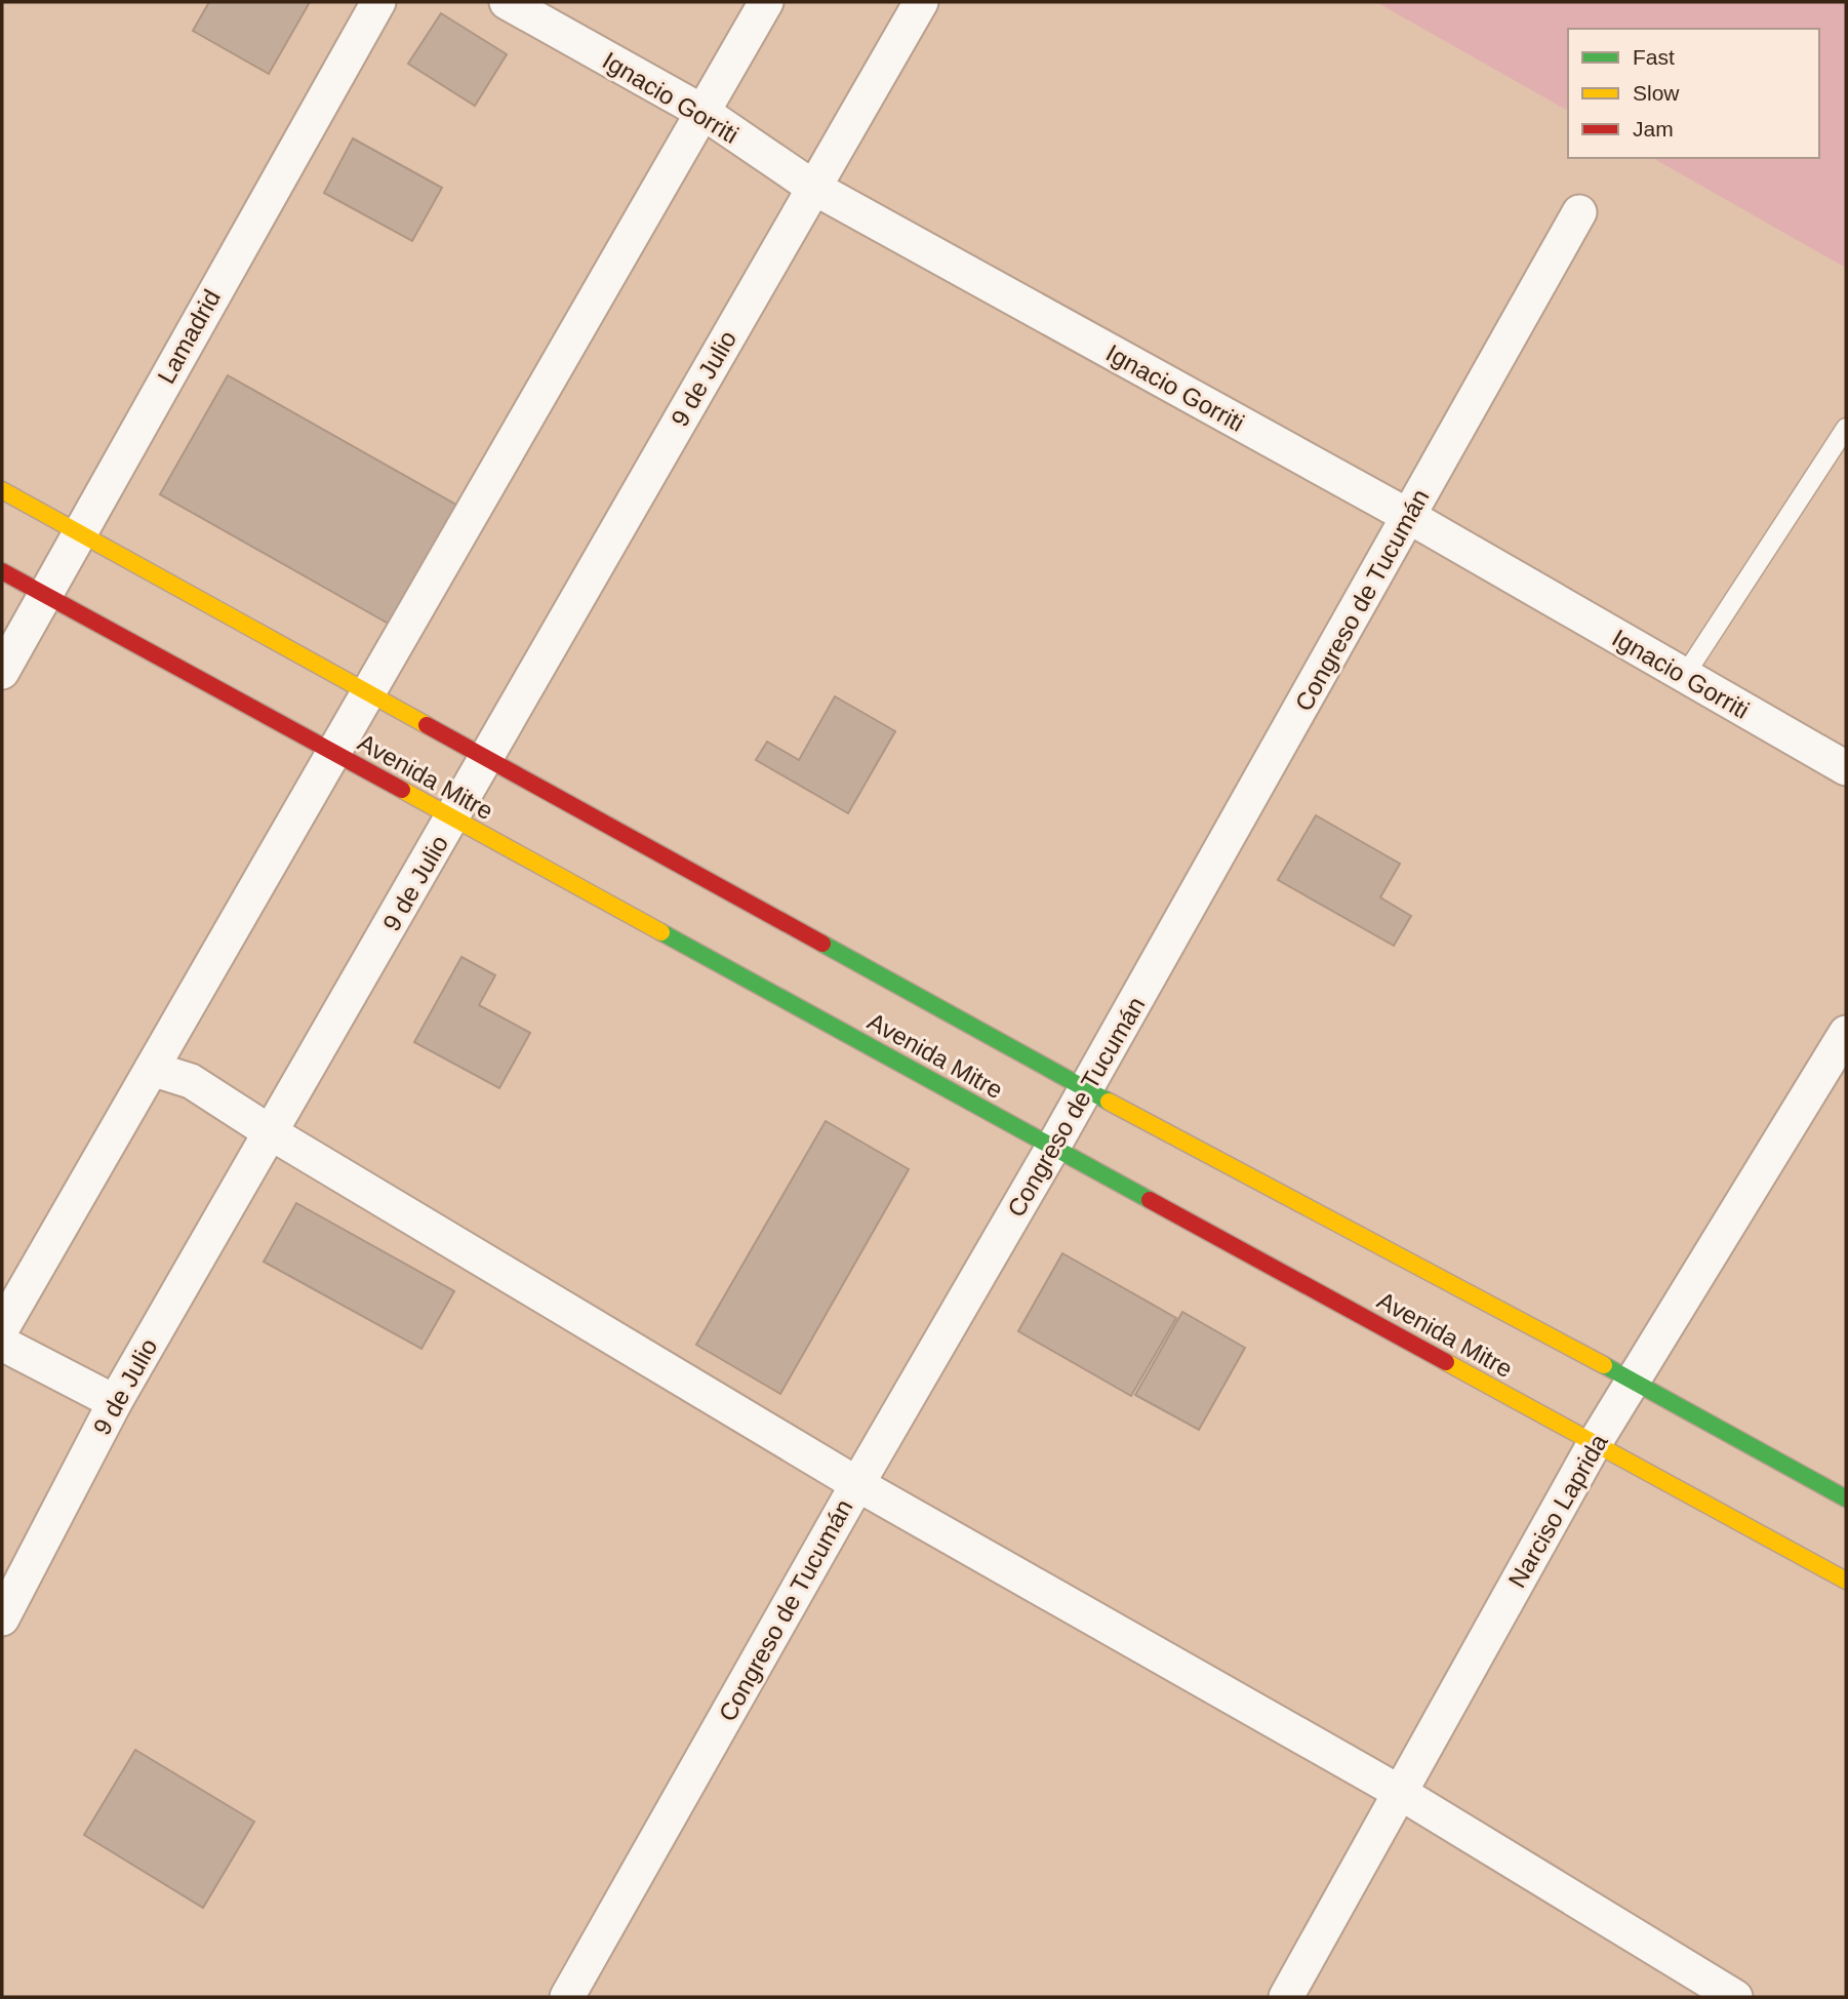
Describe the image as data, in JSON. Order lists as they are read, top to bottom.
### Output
{
  "streets": {
    "main road": ["Avenida Mitre"],
    "street": [
      "Ignacio Gorriti",
      "Lamadrid",
      "9 de Julio",
      "Congreso de Tucumán",
      "Narciso Laprida"
    ]
  },
  "crossings": [
    ["Ignacio Gorriti", "9 de Julio"],
    ["Ignacio Gorriti", "Congreso de Tucumán"],
    ["Lamadrid", "Avenida Mitre"],
    ["9 de Julio", "Avenida Mitre"],
    ["Congreso de Tucumán", "Avenida Mitre"],
    ["Avenida Mitre", "Narciso Laprida"]
  ],
  "legend": ["Fast", "Slow", "Jam"]
}
